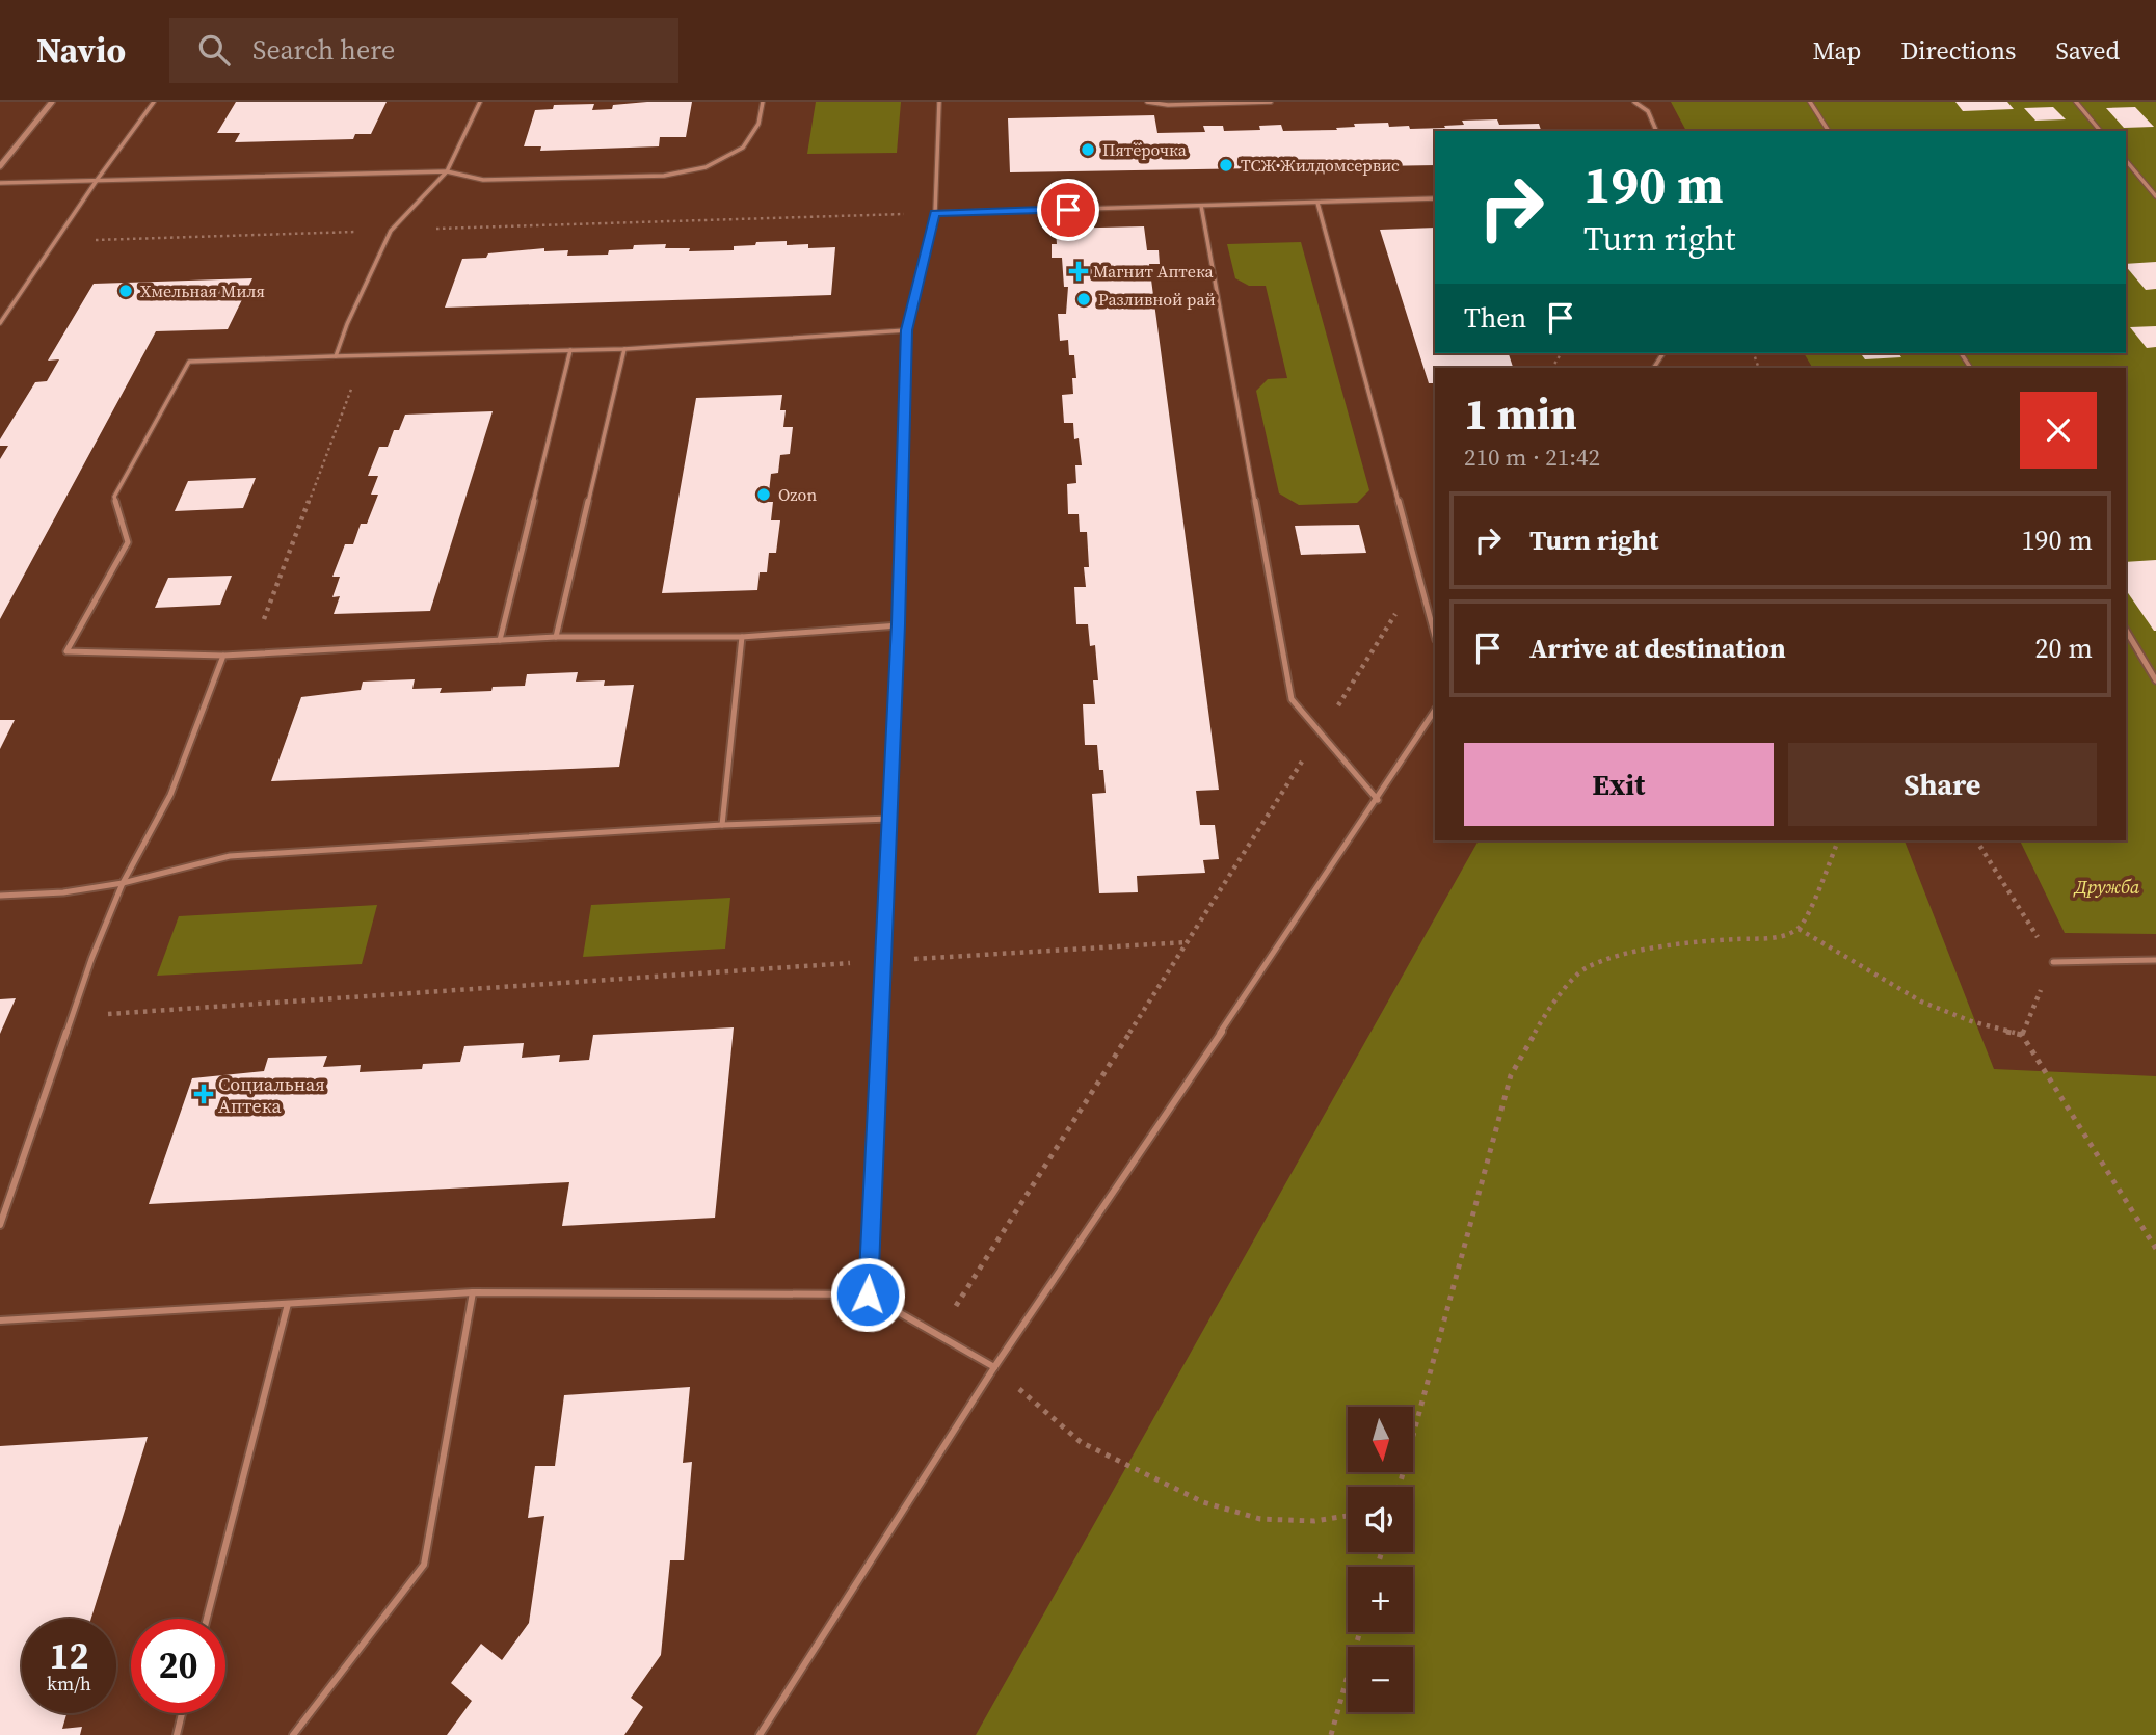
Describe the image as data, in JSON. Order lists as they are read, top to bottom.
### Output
{
  "parks": ["Дружба"],
  "places": {
    "other": [
      "Пятёрочка",
      "ТСЖ Жилдомсервис",
      "Хмельная Миля",
      "Разливной рай",
      "Ozon"
    ],
    "health": ["Магнит Аптека", "Социальная Аптека"]
  },
  "north": "bottom",
  "page": {
    "header": "Navio",
    "search": "Search here",
    "nav": ["Map", "Directions", "Saved"],
    "turn": ["190 m", "Turn right"],
    "then": "Then",
    "heading": ["1 min", "210 m · 21:42"],
    "list": [
      {
        "name": "Turn right",
        "value": "190 m"
      },
      {
        "name": "Arrive at destination",
        "value": "20 m"
      }
    ],
    "buttons": ["Exit", "Share"],
    "map_buttons": ["+", "−"],
    "speed": "12 km/h",
    "limit": "20"
  }
}
